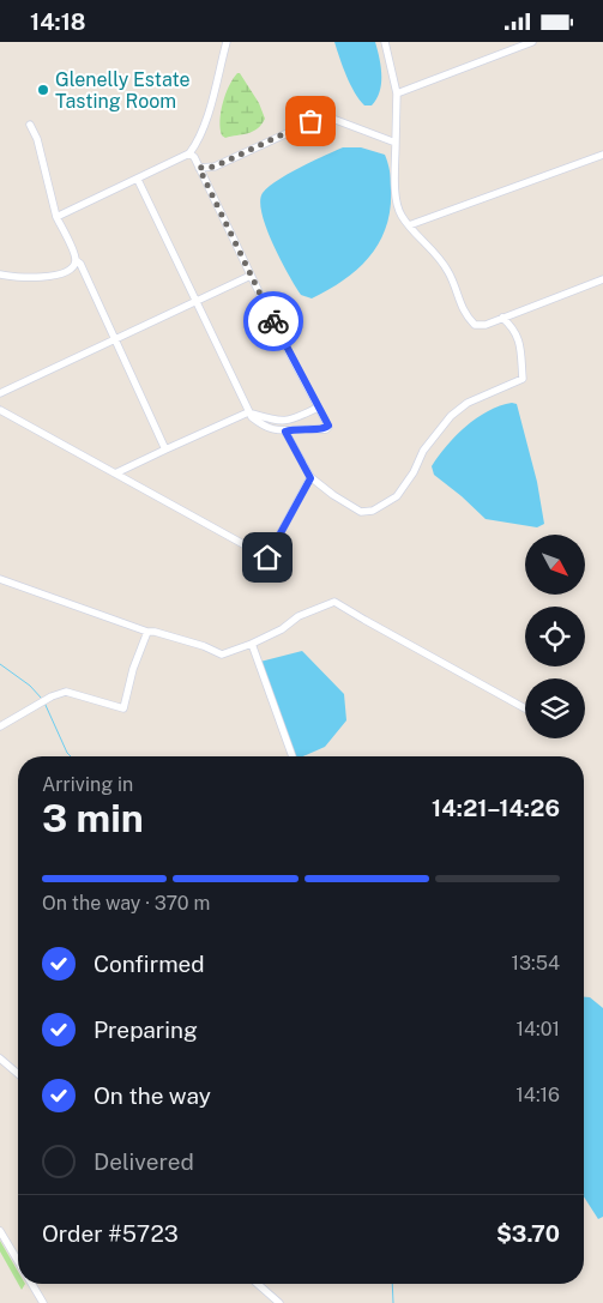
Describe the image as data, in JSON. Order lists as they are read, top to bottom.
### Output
{
  "places": ["Glenelly Estate Tasting Room"],
  "north": "bottom right",
  "page": {
    "status": "14:18",
    "heading": ["3 min", "Arriving in", "14:21–14:26"],
    "panel": ["Order #5723", "$3.70"],
    "bar": "On the way · 370 m",
    "list": [
      ["Confirmed", "13:54"],
      ["Preparing", "14:01"],
      ["On the way", "14:16"],
      "Delivered"
    ]
  }
}
